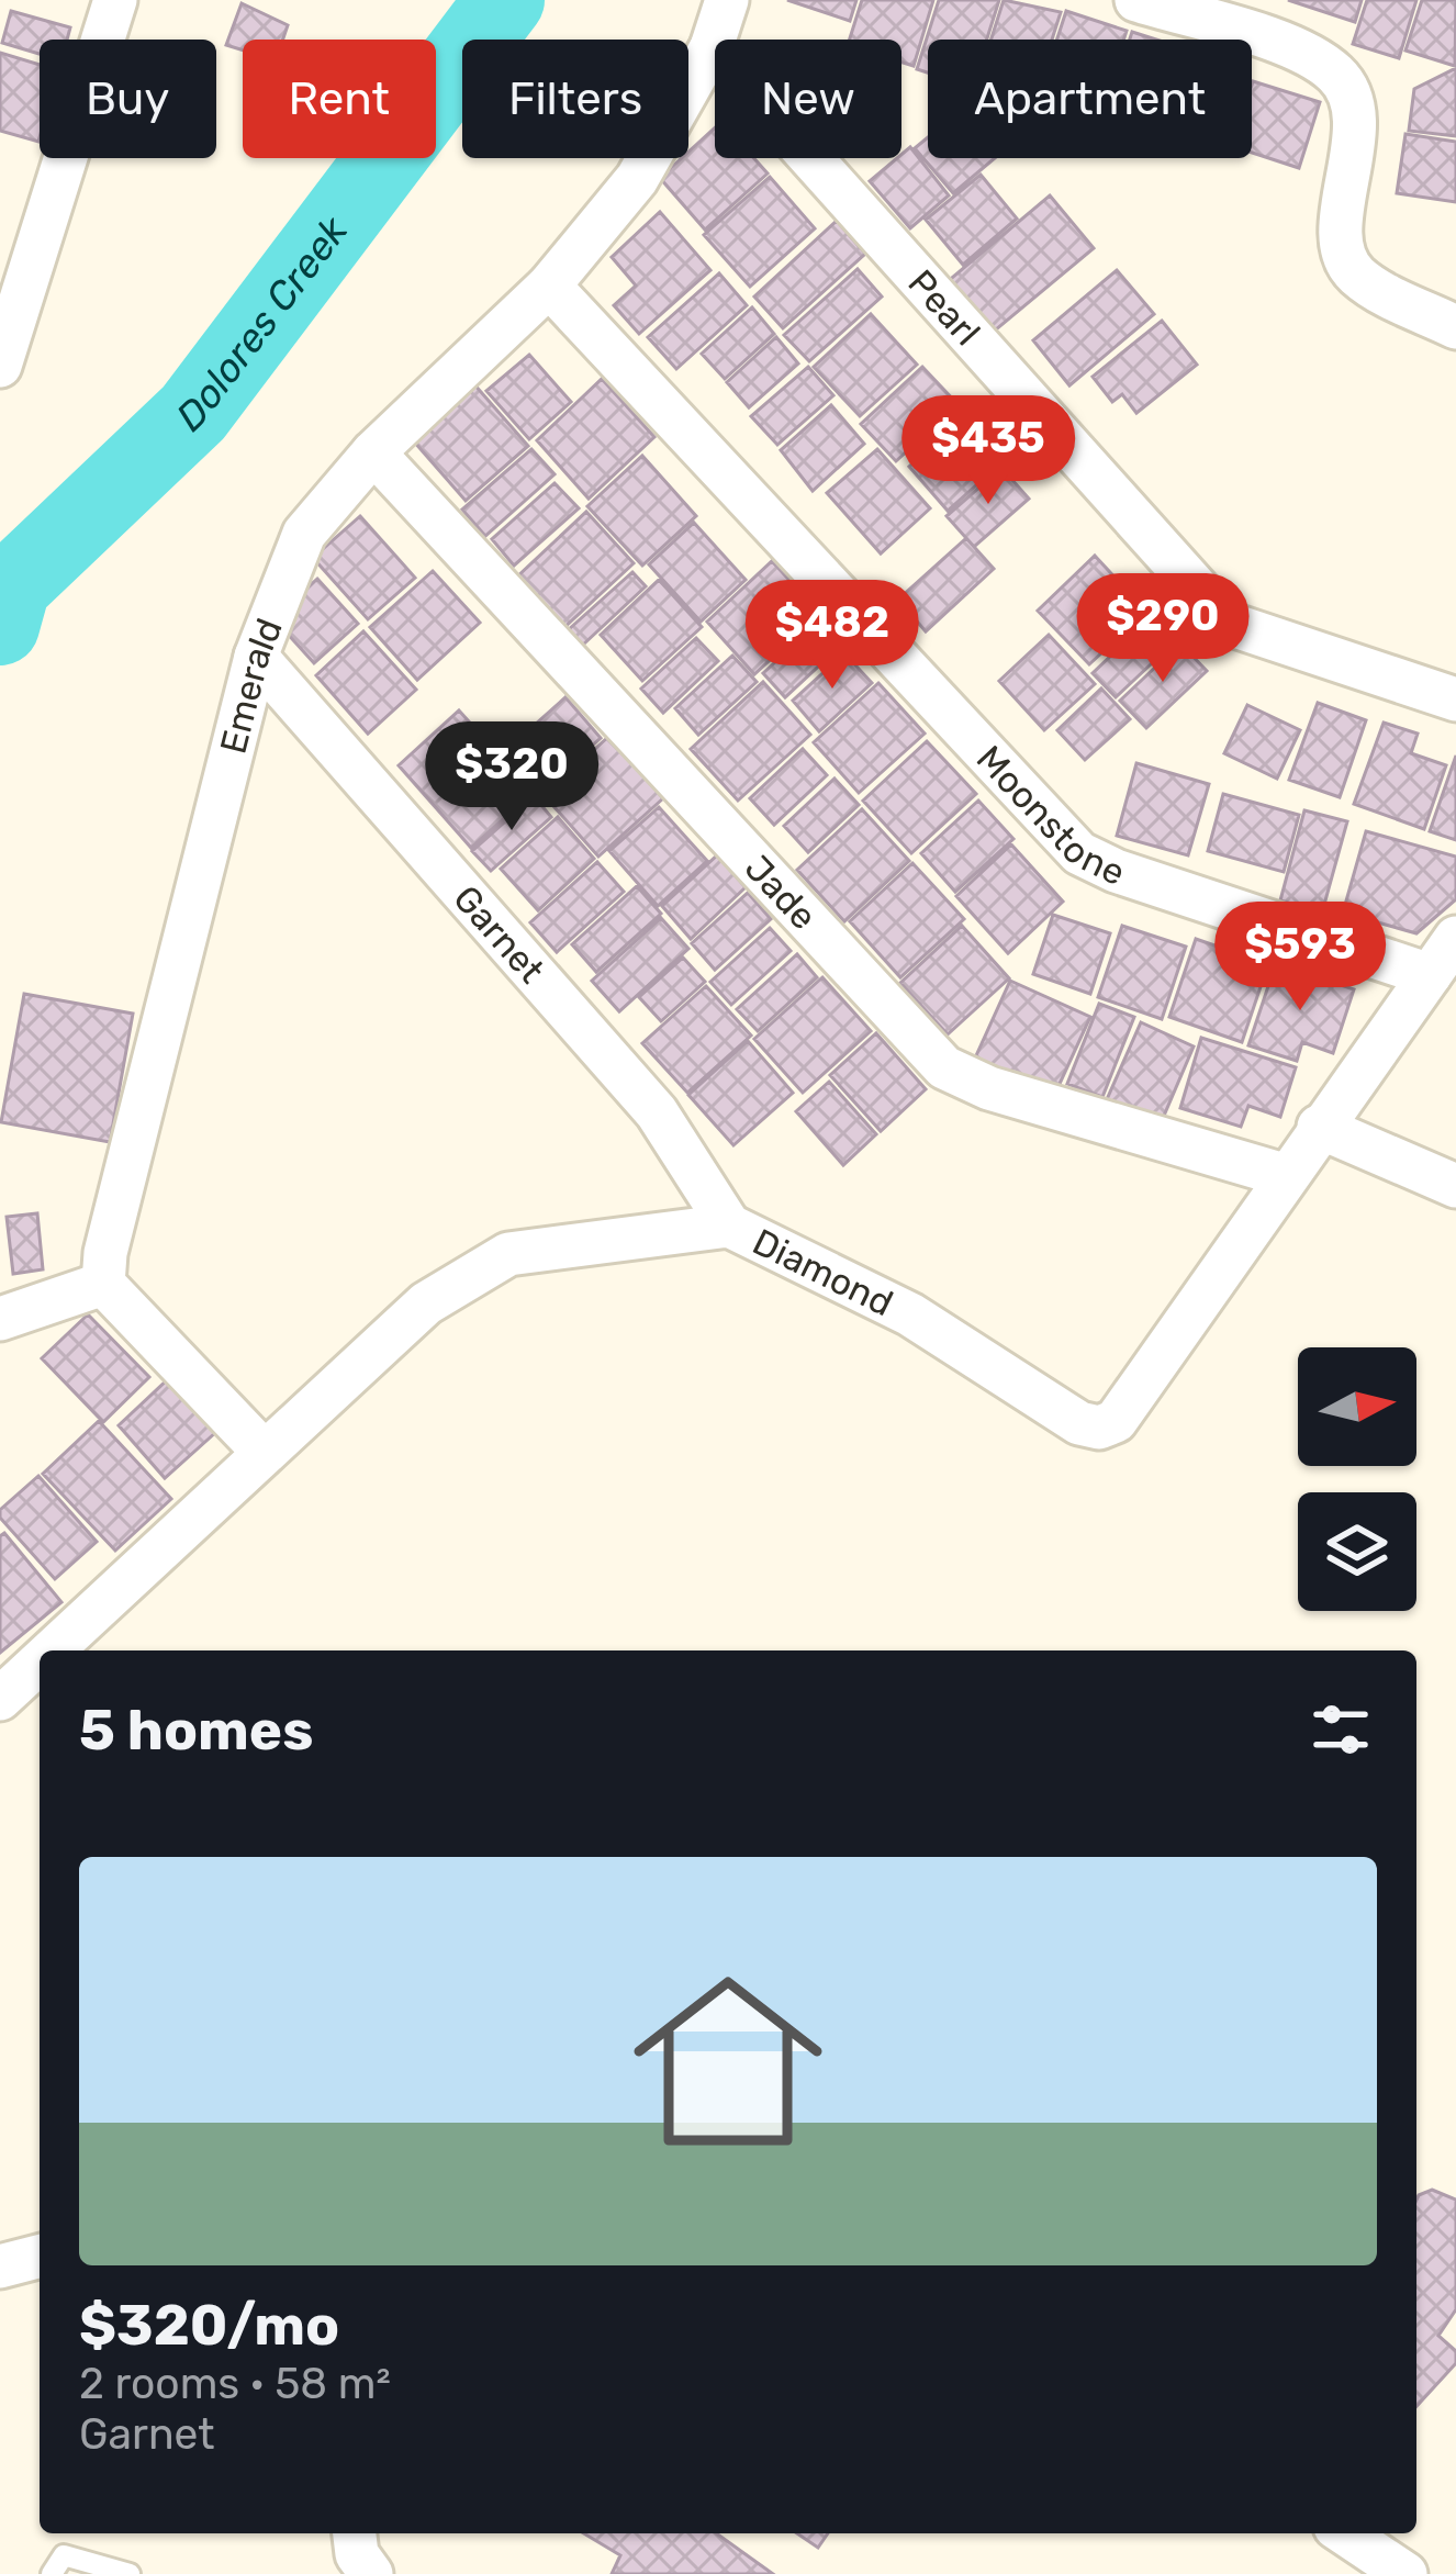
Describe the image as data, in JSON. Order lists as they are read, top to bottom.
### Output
{
  "streets": {
    "street": [
      "Pearl",
      "Emerald",
      "Moonstone",
      "Jade",
      "Garnet",
      "Diamond"
    ]
  },
  "crossings": [
    ["Pearl", "Emerald"],
    ["Emerald", "Moonstone"],
    ["Emerald", "Jade"],
    ["Emerald", "Garnet"],
    ["Moonstone", "Diamond"],
    ["Jade", "Diamond"],
    ["Garnet", "Diamond"]
  ],
  "water": ["Dolores Creek"],
  "north": "right",
  "page": {
    "chip": [
      "Buy",
      "Rent",
      "Filters",
      "New",
      "Apartment"
    ],
    "price": [
      "$435",
      "$290",
      "$482",
      "$320",
      "$593"
    ],
    "heading": "5 homes",
    "list": [
      {
        "name": "$320/mo",
        "note": "2 rooms · 58 m² · Garnet"
      }
    ]
  }
}
